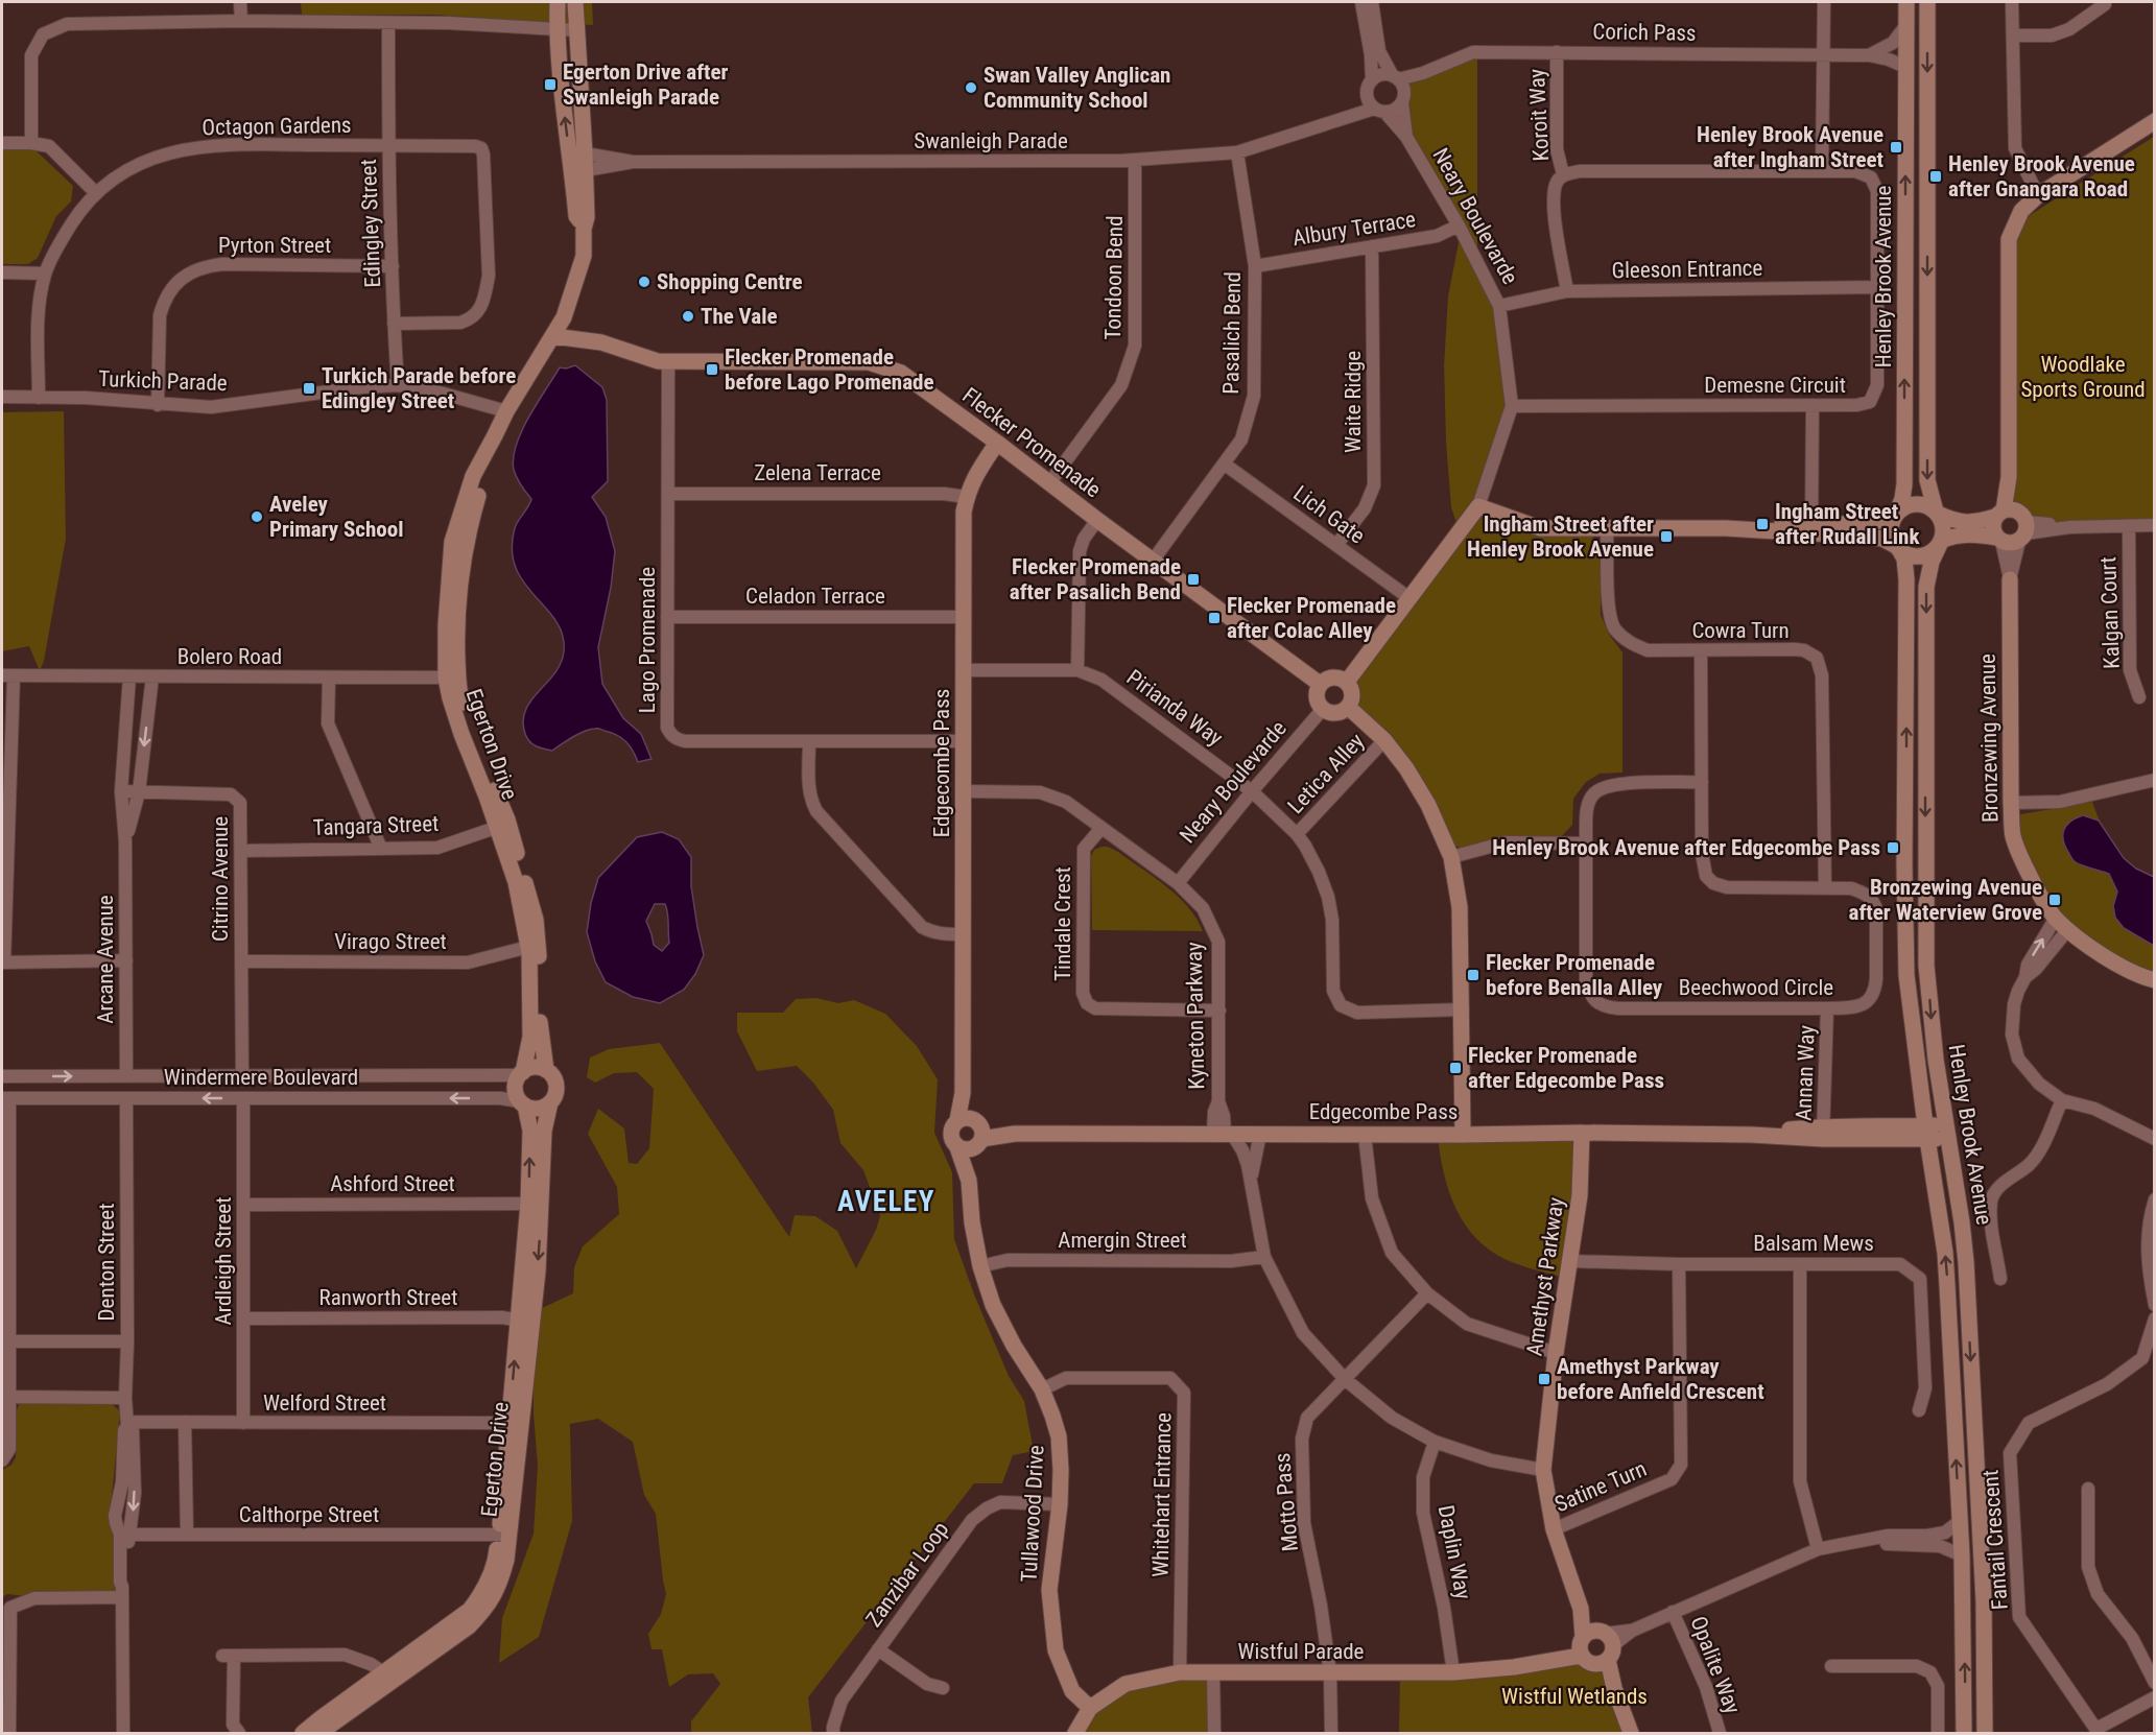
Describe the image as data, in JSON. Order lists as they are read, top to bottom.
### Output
{
  "streets": {
    "street": [
      "Corich Pass",
      "Koroit Way",
      "Octagon Gardens",
      "Swanleigh Parade",
      "Neary Boulevarde",
      "Edingley Street",
      "Albury Terrace",
      "Pyrton Street",
      "Gleeson Entrance",
      "Henley Brook Avenue",
      "Tondoon Bend",
      "Pasalich Bend",
      "Turkich Parade",
      "Demesne Circuit",
      "Waite Ridge",
      "Flecker Promenade",
      "Zelena Terrace",
      "Lich Gate",
      "Celadon Terrace",
      "Kalgan Court",
      "Cowra Turn",
      "Lago Promenade",
      "Bolero Road",
      "Pirianda Way",
      "Bronzewing Avenue",
      "Egerton Drive",
      "Edgecombe Pass",
      "Letica Alley",
      "Tangara Street",
      "Citrino Avenue",
      "Tindale Crest",
      "Virago Street",
      "Arcane Avenue",
      "Beechwood Circle",
      "Kyneton Parkway",
      "Annan Way",
      "Windermere Boulevard",
      "Ashford Street",
      "Amergin Street",
      "Balsam Mews",
      "Ardleigh Street",
      "Denton Street",
      "Amethyst Parkway",
      "Ranworth Street",
      "Welford Street",
      "Satine Turn",
      "Whitehart Entrance",
      "Motto Pass",
      "Tullawood Drive",
      "Calthorpe Street",
      "Fantail Crescent",
      "Daplin Way",
      "Zanzibar Loop",
      "Wistful Parade",
      "Opalite Way"
    ]
  },
  "crossings": [
    ["Corich Pass", "Koroit Way"],
    ["Corich Pass", "Swanleigh Parade"],
    ["Corich Pass", "Neary Boulevarde"],
    ["Corich Pass", "Henley Brook Avenue"],
    ["Koroit Way", "Demesne Circuit"],
    ["Octagon Gardens", "Edingley Street"],
    ["Octagon Gardens", "Turkich Parade"],
    ["Swanleigh Parade", "Neary Boulevarde"],
    ["Swanleigh Parade", "Tondoon Bend"],
    ["Swanleigh Parade", "Pasalich Bend"],
    ["Swanleigh Parade", "Egerton Drive"],
    ["Neary Boulevarde", "Albury Terrace"],
    ["Neary Boulevarde", "Gleeson Entrance"],
    ["Neary Boulevarde", "Demesne Circuit"],
    ["Neary Boulevarde", "Flecker Promenade"],
    ["Neary Boulevarde", "Lich Gate"],
    ["Neary Boulevarde", "Pirianda Way"],
    ["Neary Boulevarde", "Kyneton Parkway"],
    ["Edingley Street", "Pyrton Street"],
    ["Edingley Street", "Turkich Parade"],
    ["Albury Terrace", "Pasalich Bend"],
    ["Albury Terrace", "Waite Ridge"],
    ["Pyrton Street", "Turkich Parade"],
    ["Gleeson Entrance", "Demesne Circuit"],
    ["Henley Brook Avenue", "Edgecombe Pass"],
    ["Henley Brook Avenue", "Wistful Parade"],
    ["Tondoon Bend", "Flecker Promenade"],
    ["Pasalich Bend", "Flecker Promenade"],
    ["Pasalich Bend", "Lich Gate"],
    ["Turkich Parade", "Egerton Drive"],
    ["Waite Ridge", "Lich Gate"],
    ["Flecker Promenade", "Lago Promenade"],
    ["Flecker Promenade", "Egerton Drive"],
    ["Flecker Promenade", "Edgecombe Pass"],
    ["Zelena Terrace", "Lago Promenade"],
    ["Zelena Terrace", "Edgecombe Pass"],
    ["Celadon Terrace", "Lago Promenade"],
    ["Celadon Terrace", "Edgecombe Pass"],
    ["Cowra Turn", "Beechwood Circle"],
    ["Lago Promenade", "Edgecombe Pass"],
    ["Bolero Road", "Egerton Drive"],
    ["Bolero Road", "Arcane Avenue"],
    ["Pirianda Way", "Edgecombe Pass"],
    ["Pirianda Way", "Letica Alley"],
    ["Egerton Drive", "Tangara Street"],
    ["Egerton Drive", "Virago Street"],
    ["Egerton Drive", "Windermere Boulevard"],
    ["Egerton Drive", "Ashford Street"],
    ["Egerton Drive", "Ranworth Street"],
    ["Egerton Drive", "Welford Street"],
    ["Egerton Drive", "Calthorpe Street"],
    ["Edgecombe Pass", "Kyneton Parkway"],
    ["Edgecombe Pass", "Annan Way"],
    ["Edgecombe Pass", "Amethyst Parkway"],
    ["Edgecombe Pass", "Tullawood Drive"],
    ["Tangara Street", "Citrino Avenue"],
    ["Citrino Avenue", "Virago Street"],
    ["Citrino Avenue", "Arcane Avenue"],
    ["Citrino Avenue", "Windermere Boulevard"],
    ["Tindale Crest", "Kyneton Parkway"],
    ["Arcane Avenue", "Windermere Boulevard"],
    ["Beechwood Circle", "Annan Way"],
    ["Windermere Boulevard", "Ardleigh Street"],
    ["Windermere Boulevard", "Denton Street"],
    ["Ashford Street", "Ardleigh Street"],
    ["Amergin Street", "Tullawood Drive"],
    ["Balsam Mews", "Amethyst Parkway"],
    ["Balsam Mews", "Satine Turn"],
    ["Ardleigh Street", "Ranworth Street"],
    ["Ardleigh Street", "Welford Street"],
    ["Denton Street", "Welford Street"],
    ["Denton Street", "Calthorpe Street"],
    ["Amethyst Parkway", "Satine Turn"],
    ["Amethyst Parkway", "Wistful Parade"],
    ["Whitehart Entrance", "Tullawood Drive"],
    ["Whitehart Entrance", "Wistful Parade"],
    ["Motto Pass", "Wistful Parade"],
    ["Tullawood Drive", "Zanzibar Loop"],
    ["Tullawood Drive", "Wistful Parade"],
    ["Daplin Way", "Wistful Parade"],
    ["Wistful Parade", "Opalite Way"]
  ],
  "districts": ["AVELEY"],
  "parks": ["Woodlake Sports Ground", "Wistful Wetlands"],
  "places": {
    "transit": [
      "Egerton Drive after Swanleigh Parade",
      "Henley Brook Avenue after Ingham Street",
      "Henley Brook Avenue after Gnangara Road",
      "Flecker Promenade before Lago Promenade",
      "Turkich Parade before Edingley Street",
      "Ingham Street after Rudall Link",
      "Ingham Street after Henley Brook Avenue",
      "Flecker Promenade after Pasalich Bend",
      "Flecker Promenade after Colac Alley",
      "Henley Brook Avenue after Edgecombe Pass",
      "Bronzewing Avenue after Waterview Grove",
      "Flecker Promenade before Benalla Alley",
      "Flecker Promenade after Edgecombe Pass",
      "Amethyst Parkway before Anfield Crescent"
    ],
    "other": [
      "Swan Valley Anglican Community School",
      "Shopping Centre",
      "The Vale",
      "Aveley Primary School"
    ]
  }
}
